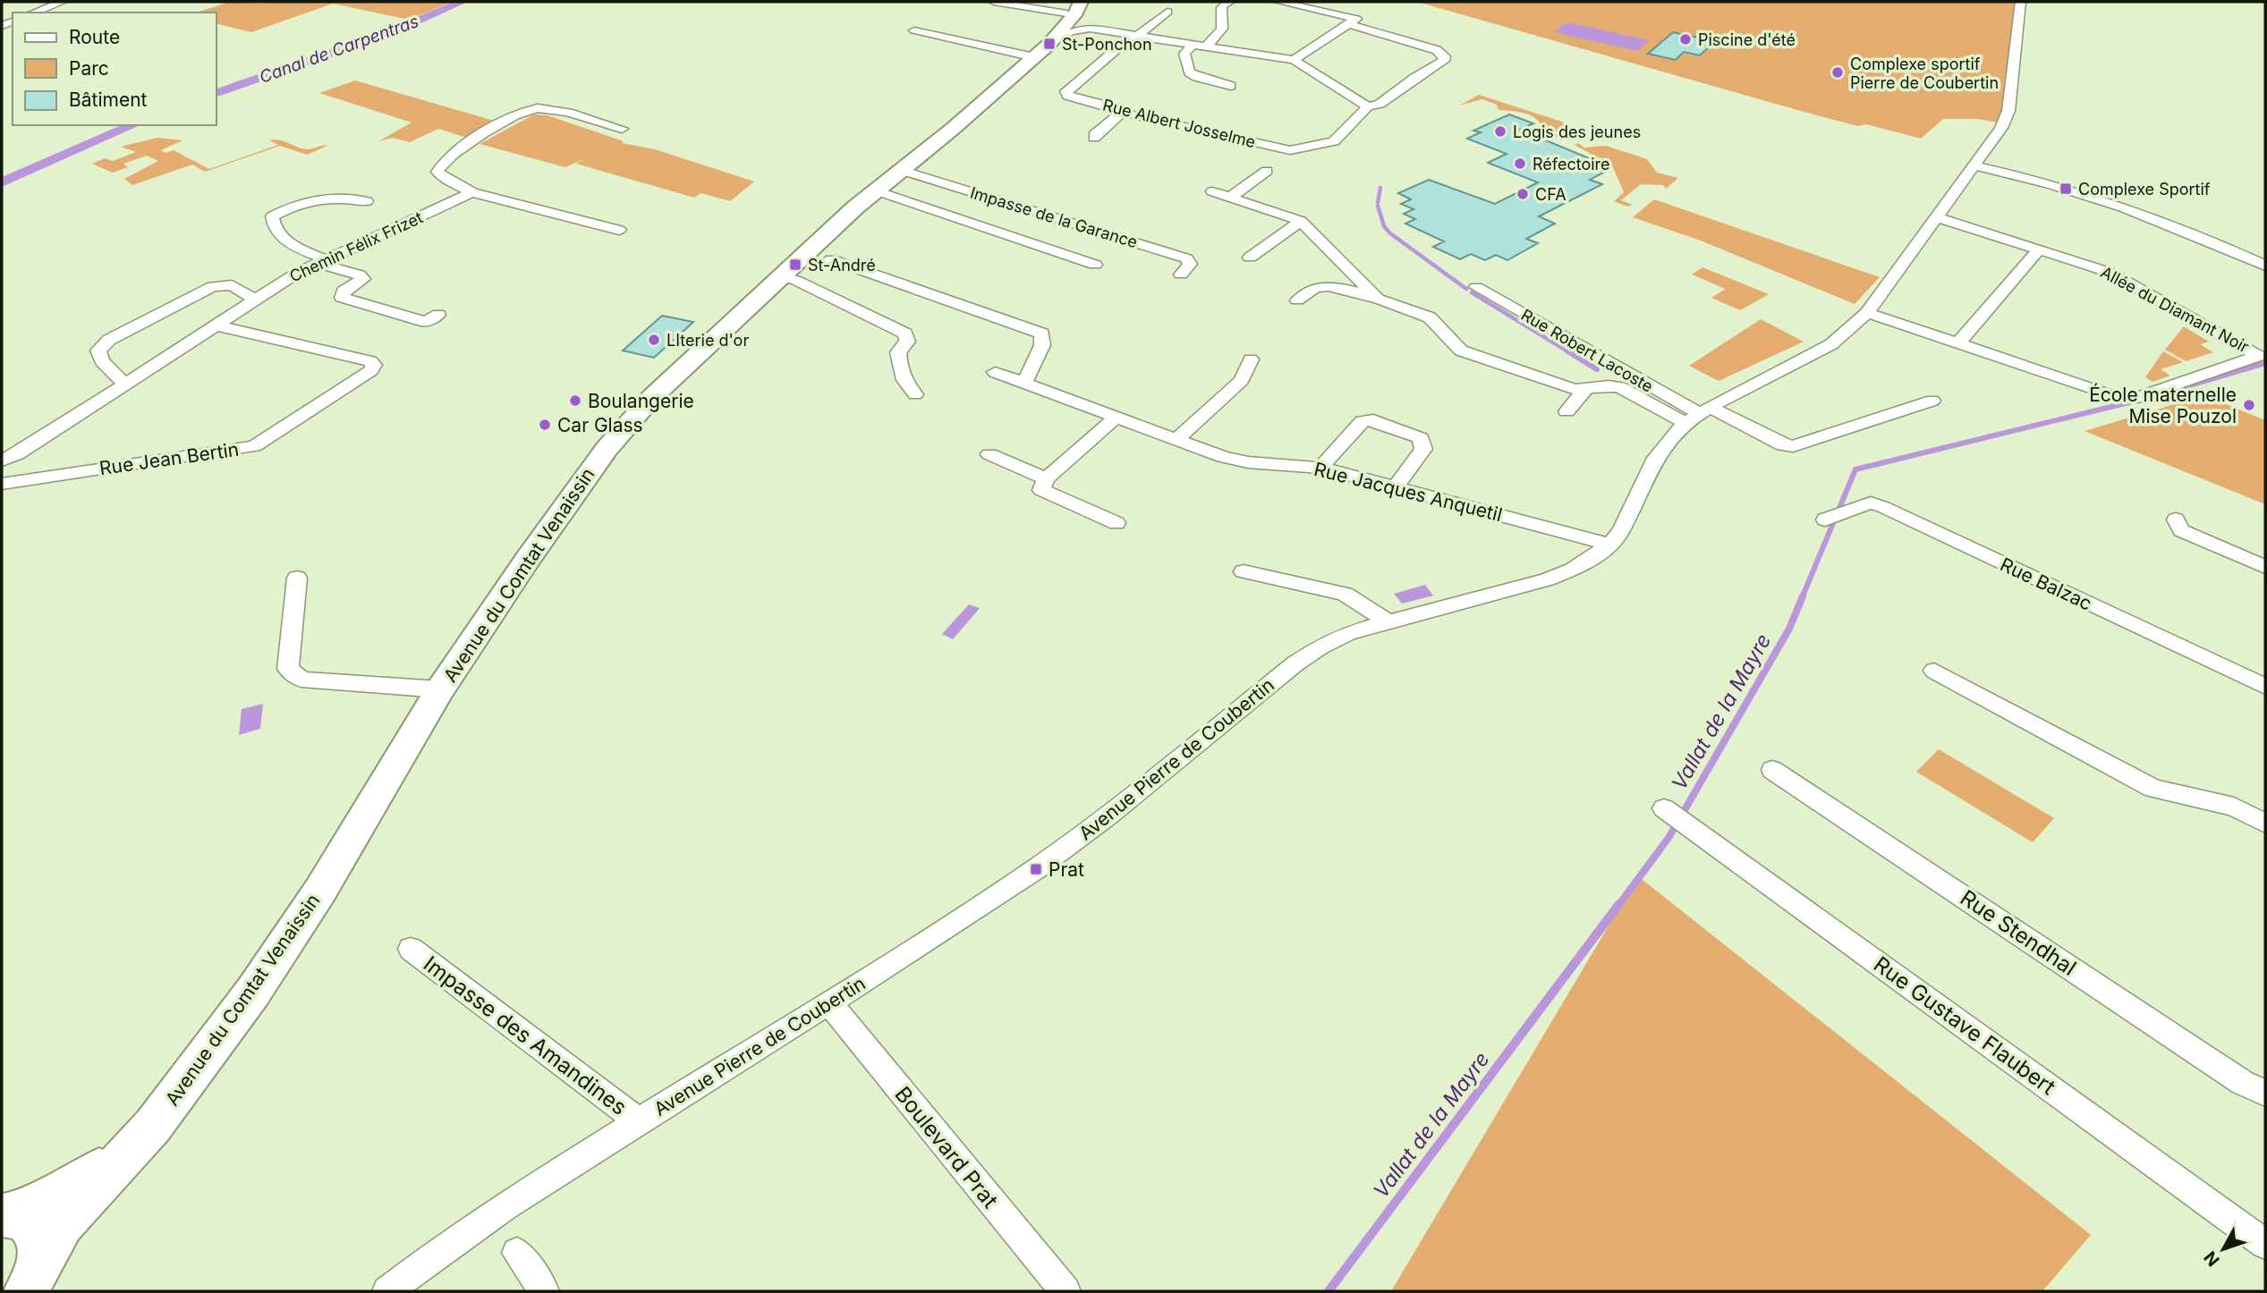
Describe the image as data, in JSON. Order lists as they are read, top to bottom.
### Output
{
  "streets": {
    "main road": ["Avenue du Comtat Venaissin"],
    "street": [
      "Rue Albert Josselme",
      "Impasse de la Garance",
      "Chemin Félix Frizet",
      "Allée du Diamant Noir",
      "Rue Robert Lacoste",
      "Rue Jean Bertin",
      "Rue Jacques Anquetil",
      "Rue Balzac",
      "Avenue Pierre de Coubertin",
      "Rue Stendhal",
      "Rue Gustave Flaubert",
      "Impasse des Amandines",
      "Boulevard Prat"
    ]
  },
  "crossings": [
    ["Impasse de la Garance", "Avenue du Comtat Venaissin"],
    ["Chemin Félix Frizet", "Rue Jean Bertin"],
    ["Rue Robert Lacoste", "Avenue Pierre de Coubertin"],
    ["Rue Jacques Anquetil", "Avenue Pierre de Coubertin"],
    ["Avenue Pierre de Coubertin", "Impasse des Amandines"],
    ["Avenue Pierre de Coubertin", "Boulevard Prat"]
  ],
  "water": ["Canal de Carpentras", "Vallat de la Mayre"],
  "places": {
    "other": [
      "Piscine d'été",
      "Complexe sportif Pierre de Coubertin",
      "Logis des jeunes",
      "Réfectoire",
      "CFA",
      "LIterie d'or",
      "Boulangerie",
      "École maternelle Mise Pouzol",
      "Car Glass"
    ],
    "transit": [
      "St-Ponchon",
      "Complexe Sportif",
      "St-André",
      "Prat"
    ]
  },
  "legend": ["Route", "Parc", "Bâtiment"],
  "north": "bottom left"
}
